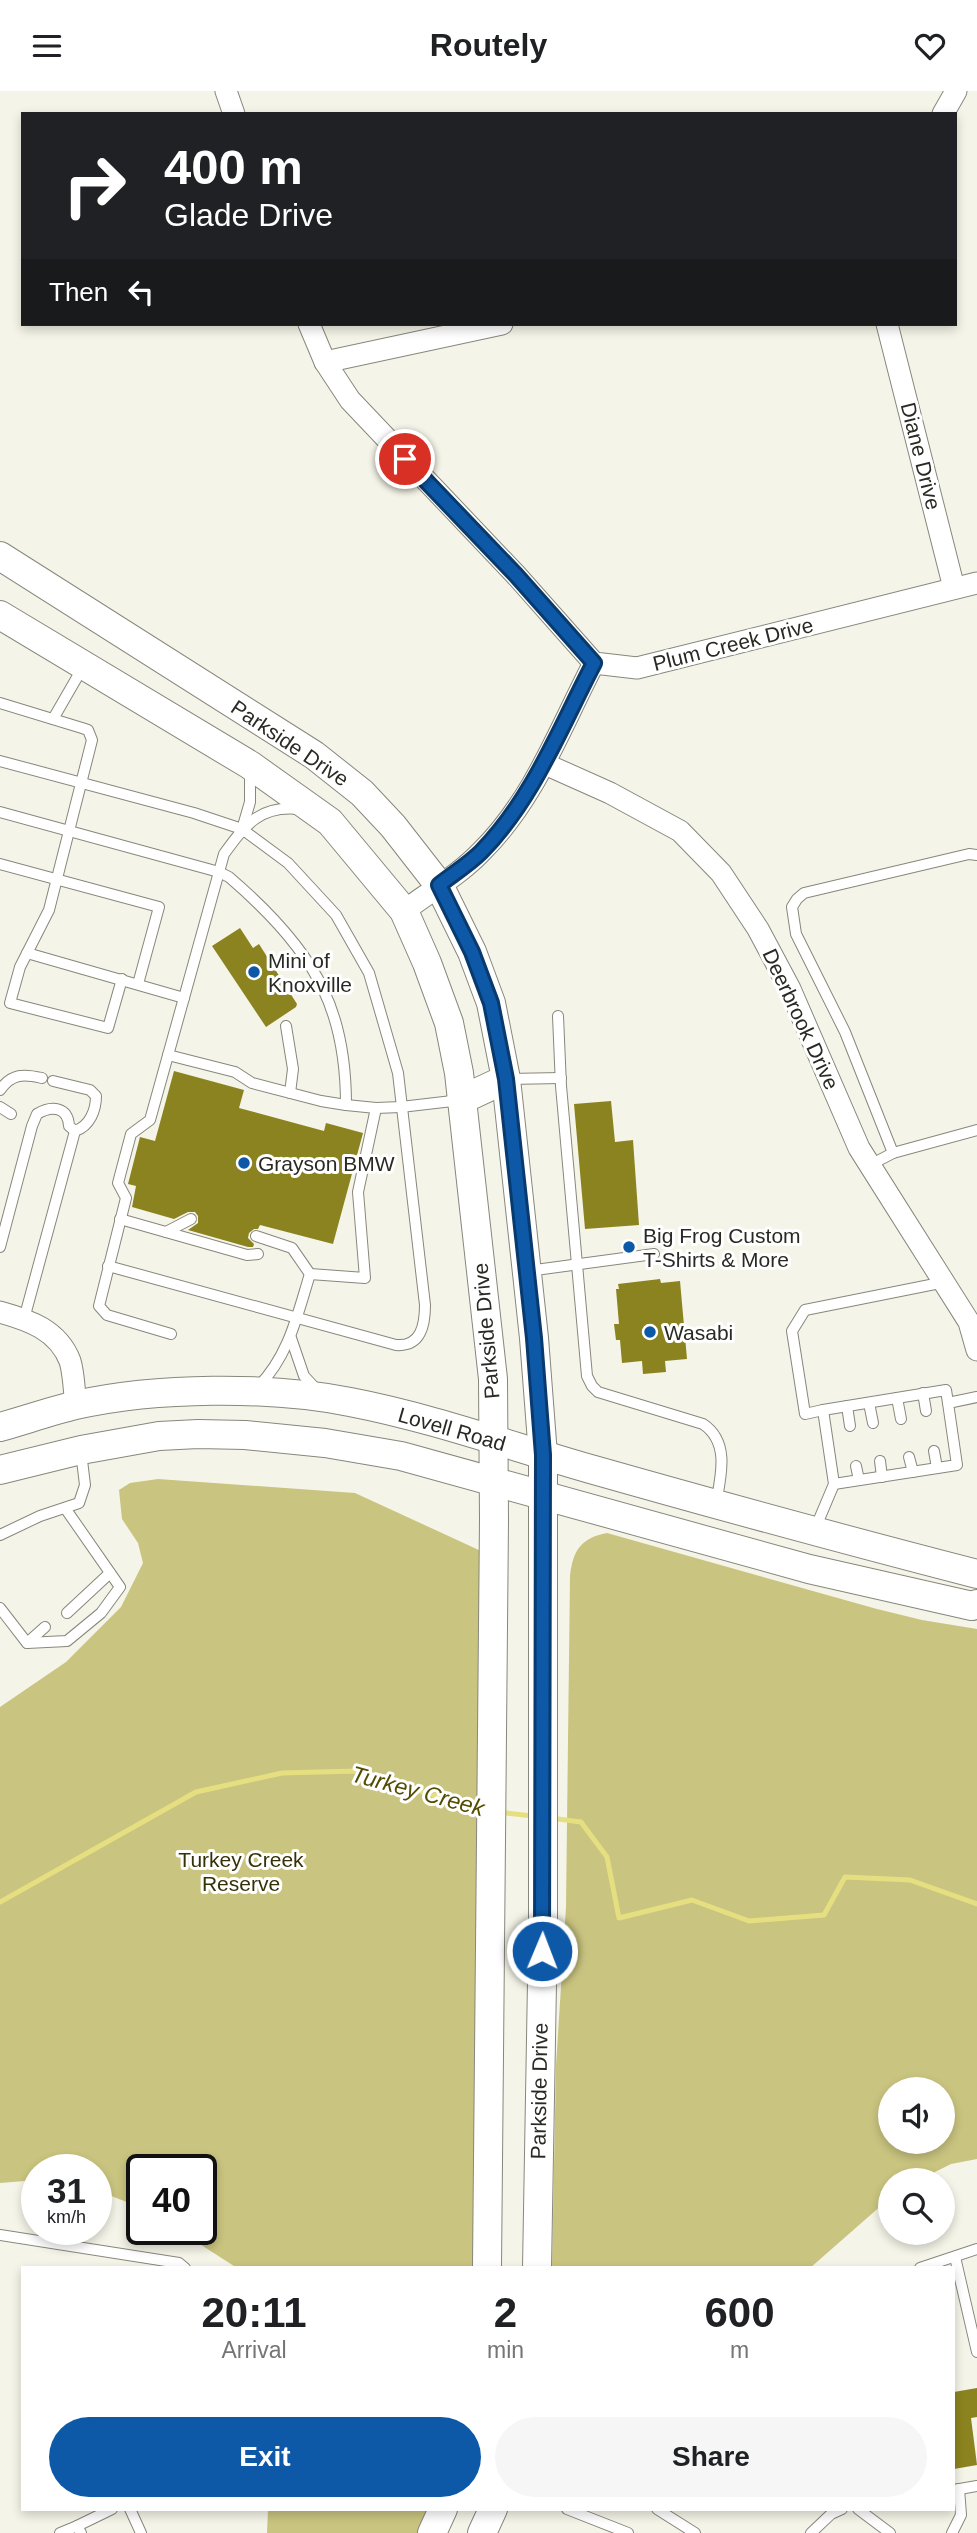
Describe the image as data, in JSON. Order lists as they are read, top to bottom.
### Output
{
  "streets": {
    "street": [
      "Diane Drive",
      "Plum Creek Drive",
      "Parkside Drive",
      "Deerbrook Drive",
      "Lovell Road"
    ]
  },
  "crossings": [
    ["Diane Drive", "Plum Creek Drive"],
    ["Parkside Drive", "Lovell Road"]
  ],
  "water": ["Turkey Creek"],
  "parks": ["Turkey Creek Reserve"],
  "places": [
    "Mini of Knoxville",
    "Grayson BMW",
    "Big Frog Custom T-Shirts & More",
    "Wasabi"
  ],
  "page": {
    "header": "Routely",
    "turn": ["400 m", "Glade Drive"],
    "then": "Then",
    "speed": "31 km/h",
    "limit": "40",
    "eta": [
      "20:11",
      "Arrival",
      "2",
      "min",
      "600",
      "m"
    ],
    "buttons": ["Exit", "Share"]
  }
}
